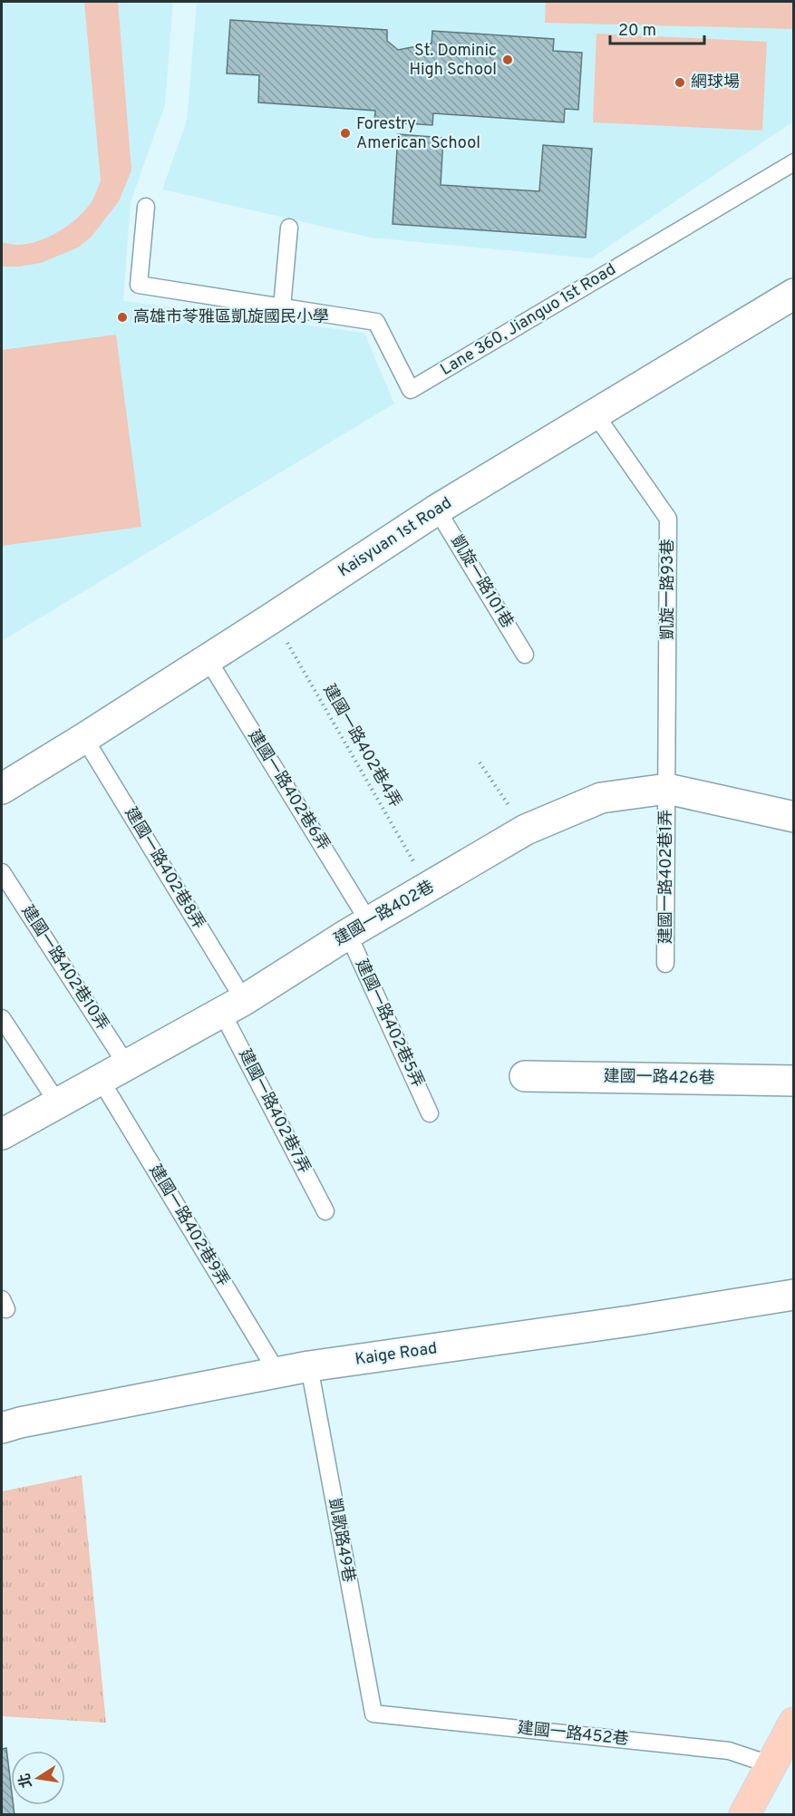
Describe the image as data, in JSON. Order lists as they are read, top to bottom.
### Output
{
  "streets": {
    "street": [
      "Kaisyuan 1st Road",
      "建國一路402巷",
      "建國一路426巷",
      "Kaige Road"
    ],
    "lane": [
      "Lane 360, Jianguo 1st Road",
      "凱旋一路101巷",
      "凱旋一路93巷",
      "建國一路402巷6弄",
      "建國一路402巷8弄",
      "建國一路402巷1弄",
      "建國一路402巷10弄",
      "建國一路402巷5弄",
      "建國一路402巷7弄",
      "建國一路402巷9弄",
      "凱歌路49巷",
      "建國一路452巷"
    ],
    "path": ["建國一路402巷4弄"]
  },
  "crossings": [
    ["Kaisyuan 1st Road", "凱旋一路101巷"],
    ["Kaisyuan 1st Road", "凱旋一路93巷"],
    ["Kaisyuan 1st Road", "建國一路402巷4弄"],
    ["Kaisyuan 1st Road", "建國一路402巷6弄"],
    ["Kaisyuan 1st Road", "建國一路402巷8弄"],
    ["凱旋一路93巷", "建國一路402巷1弄"],
    ["凱旋一路93巷", "建國一路402巷"],
    ["建國一路402巷4弄", "建國一路402巷"],
    ["建國一路402巷6弄", "建國一路402巷"],
    ["建國一路402巷6弄", "建國一路402巷5弄"],
    ["建國一路402巷8弄", "建國一路402巷"],
    ["建國一路402巷8弄", "建國一路402巷7弄"],
    ["建國一路402巷1弄", "建國一路402巷"],
    ["建國一路402巷", "建國一路402巷10弄"],
    ["建國一路402巷", "建國一路402巷5弄"],
    ["建國一路402巷", "建國一路402巷7弄"],
    ["建國一路402巷", "建國一路402巷9弄"],
    ["建國一路402巷9弄", "Kaige Road"],
    ["Kaige Road", "凱歌路49巷"],
    ["凱歌路49巷", "建國一路452巷"]
  ],
  "places": [
    "St. Dominic High School",
    "網球場",
    "Forestry American School",
    "高雄市苓雅區凱旋國民小學"
  ],
  "scale_bar": "20 m",
  "north": "left"
}
